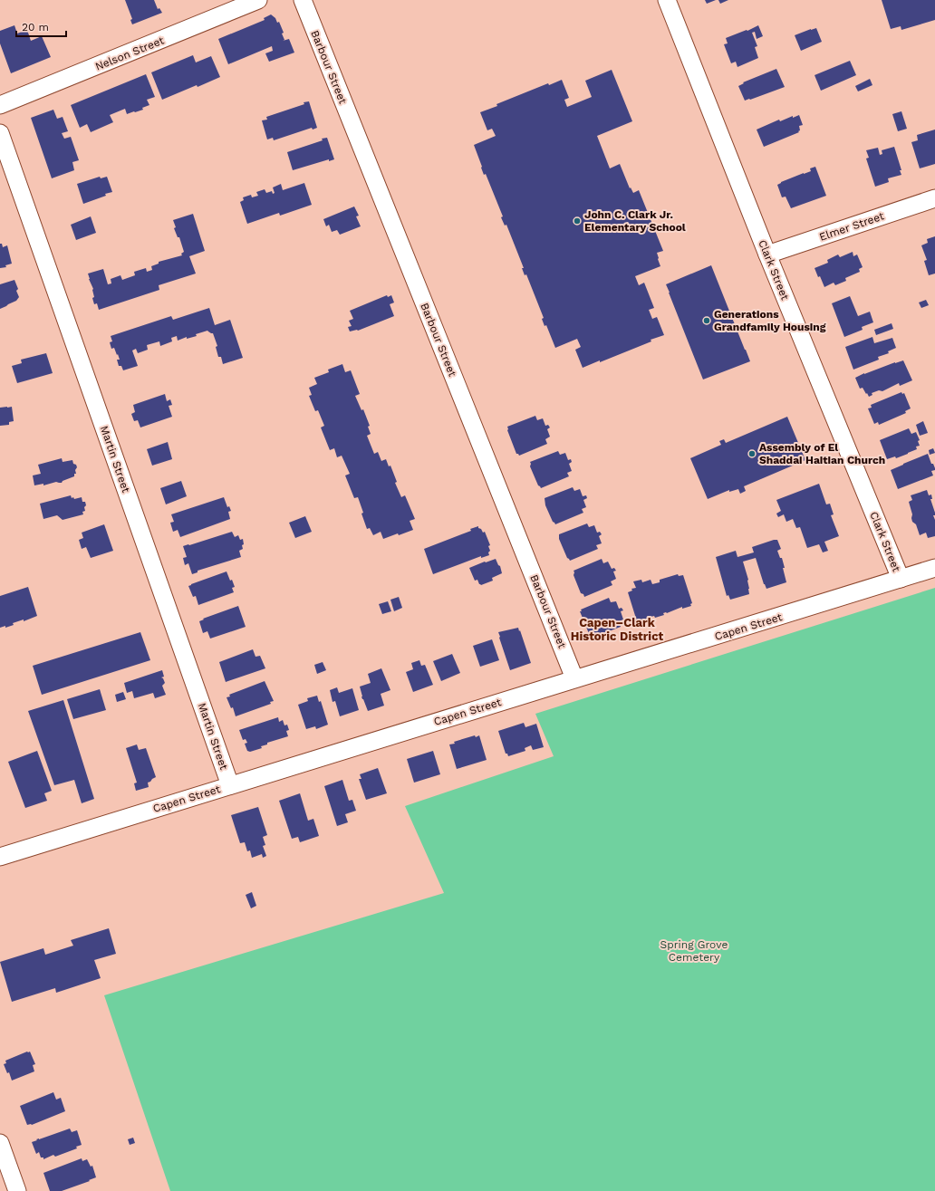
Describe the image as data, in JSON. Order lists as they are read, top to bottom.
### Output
{
  "streets": {
    "street": [
      "Nelson Street",
      "Barbour Street",
      "Elmer Street",
      "Clark Street",
      "Martin Street",
      "Capen Street"
    ]
  },
  "crossings": [
    ["Barbour Street", "Capen Street"],
    ["Elmer Street", "Clark Street"],
    ["Clark Street", "Capen Street"],
    ["Martin Street", "Capen Street"]
  ],
  "districts": ["Capen–Clark Historic District"],
  "parks": ["Spring Grove Cemetery"],
  "places": ["John C. Clark Jr. Elementary School", "Generations Grandfamily Housing", "Assembly of El Shaddai Haitian Church"],
  "scale_bar": "20 m"
}
